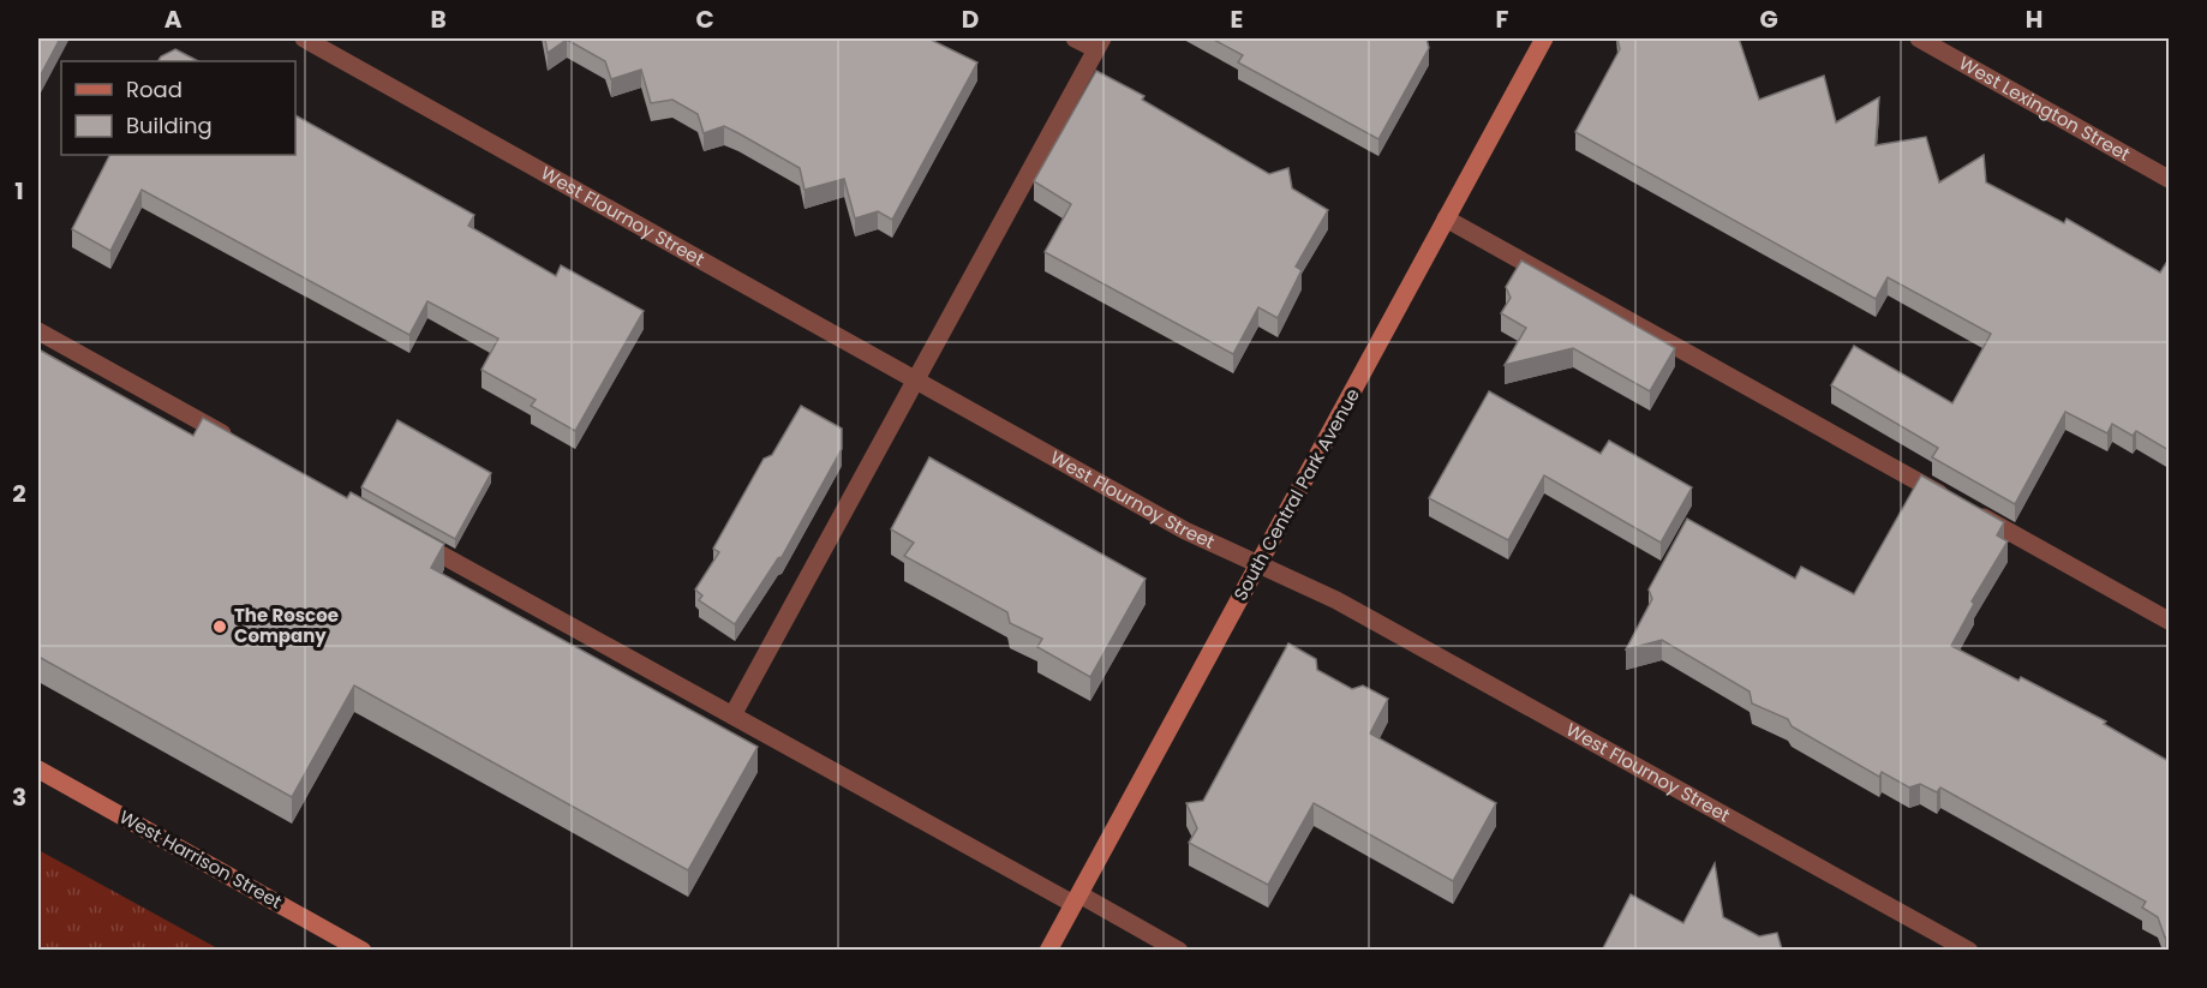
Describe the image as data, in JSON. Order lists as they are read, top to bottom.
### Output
{
  "streets": {
    "street": [
      "West Lexington Street",
      "West Flournoy Street",
      "South Central Park Avenue",
      "West Harrison Street"
    ]
  },
  "crossings": [
    ["West Flournoy Street", "South Central Park Avenue"]
  ],
  "places": ["The Roscoe Company"],
  "legend": ["Road", "Building"],
  "grid": {
    "columns": [
      "A",
      "B",
      "C",
      "D",
      "E",
      "F",
      "G",
      "H"
    ],
    "rows": ["1", "2", "3"]
  }
}
